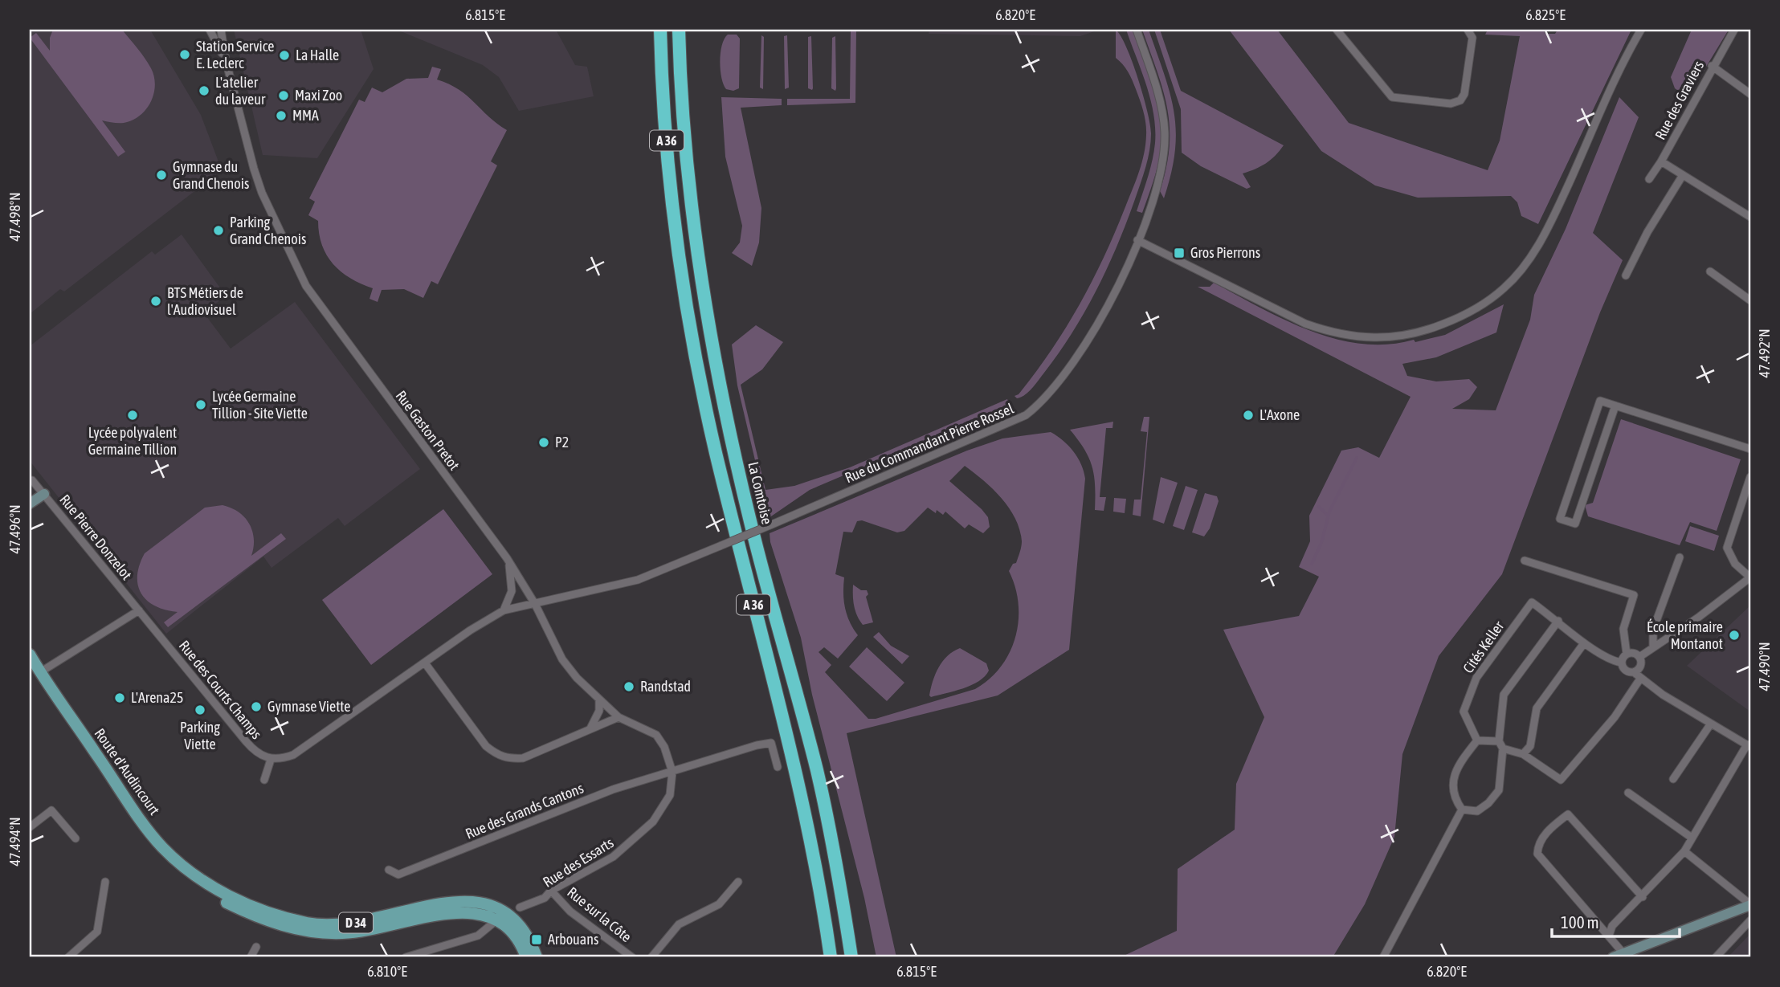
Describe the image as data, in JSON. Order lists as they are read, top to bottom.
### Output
{
  "streets": {
    "highway": ["A 36", "La Comtoise"],
    "main road": ["Route d'Audincourt", "D 34"],
    "street": [
      "Rue des Graviers",
      "Rue Gaston Pretot",
      "Rue du Commandant Pierre Rossel",
      "Rue Pierre Donzelot",
      "Cités Keller",
      "Rue des Courts Champs",
      "Rue des Grands Cantons",
      "Rue des Essarts",
      "Rue sur la Côte"
    ]
  },
  "crossings": [
    ["Rue Gaston Pretot", "Rue du Commandant Pierre Rossel"],
    ["Rue Gaston Pretot", "Rue des Grands Cantons"],
    ["Rue Gaston Pretot", "Rue des Essarts"],
    ["Rue Pierre Donzelot", "Rue des Courts Champs"],
    ["Route d'Audincourt", "D 34"],
    ["Rue des Grands Cantons", "Rue des Essarts"],
    ["Rue des Essarts", "Rue sur la Côte"]
  ],
  "places": {
    "other": [
      "Station Service E. Leclerc",
      "La Halle",
      "L'atelier du laveur",
      "Maxi Zoo",
      "MMA",
      "Gymnase du Grand Chenois",
      "Parking Grand Chenois",
      "BTS Métiers de l'Audiovisuel",
      "Lycée Germaine Tillion - Site Viette",
      "Lycée polyvalent Germaine Tillion",
      "L'Axone",
      "P2",
      "École primaire Montanot",
      "Randstad",
      "L'Arena25",
      "Gymnase Viette",
      "Parking Viette"
    ],
    "transit": ["Gros Pierrons", "Arbouans"]
  },
  "scale_bar": "100 m",
  "coordinates": [
    "6.815°E",
    "6.820°E",
    "6.825°E",
    "47.498°N",
    "47.492°N",
    "47.496°N",
    "47.490°N",
    "47.494°N",
    "6.810°E"
  ]
}
